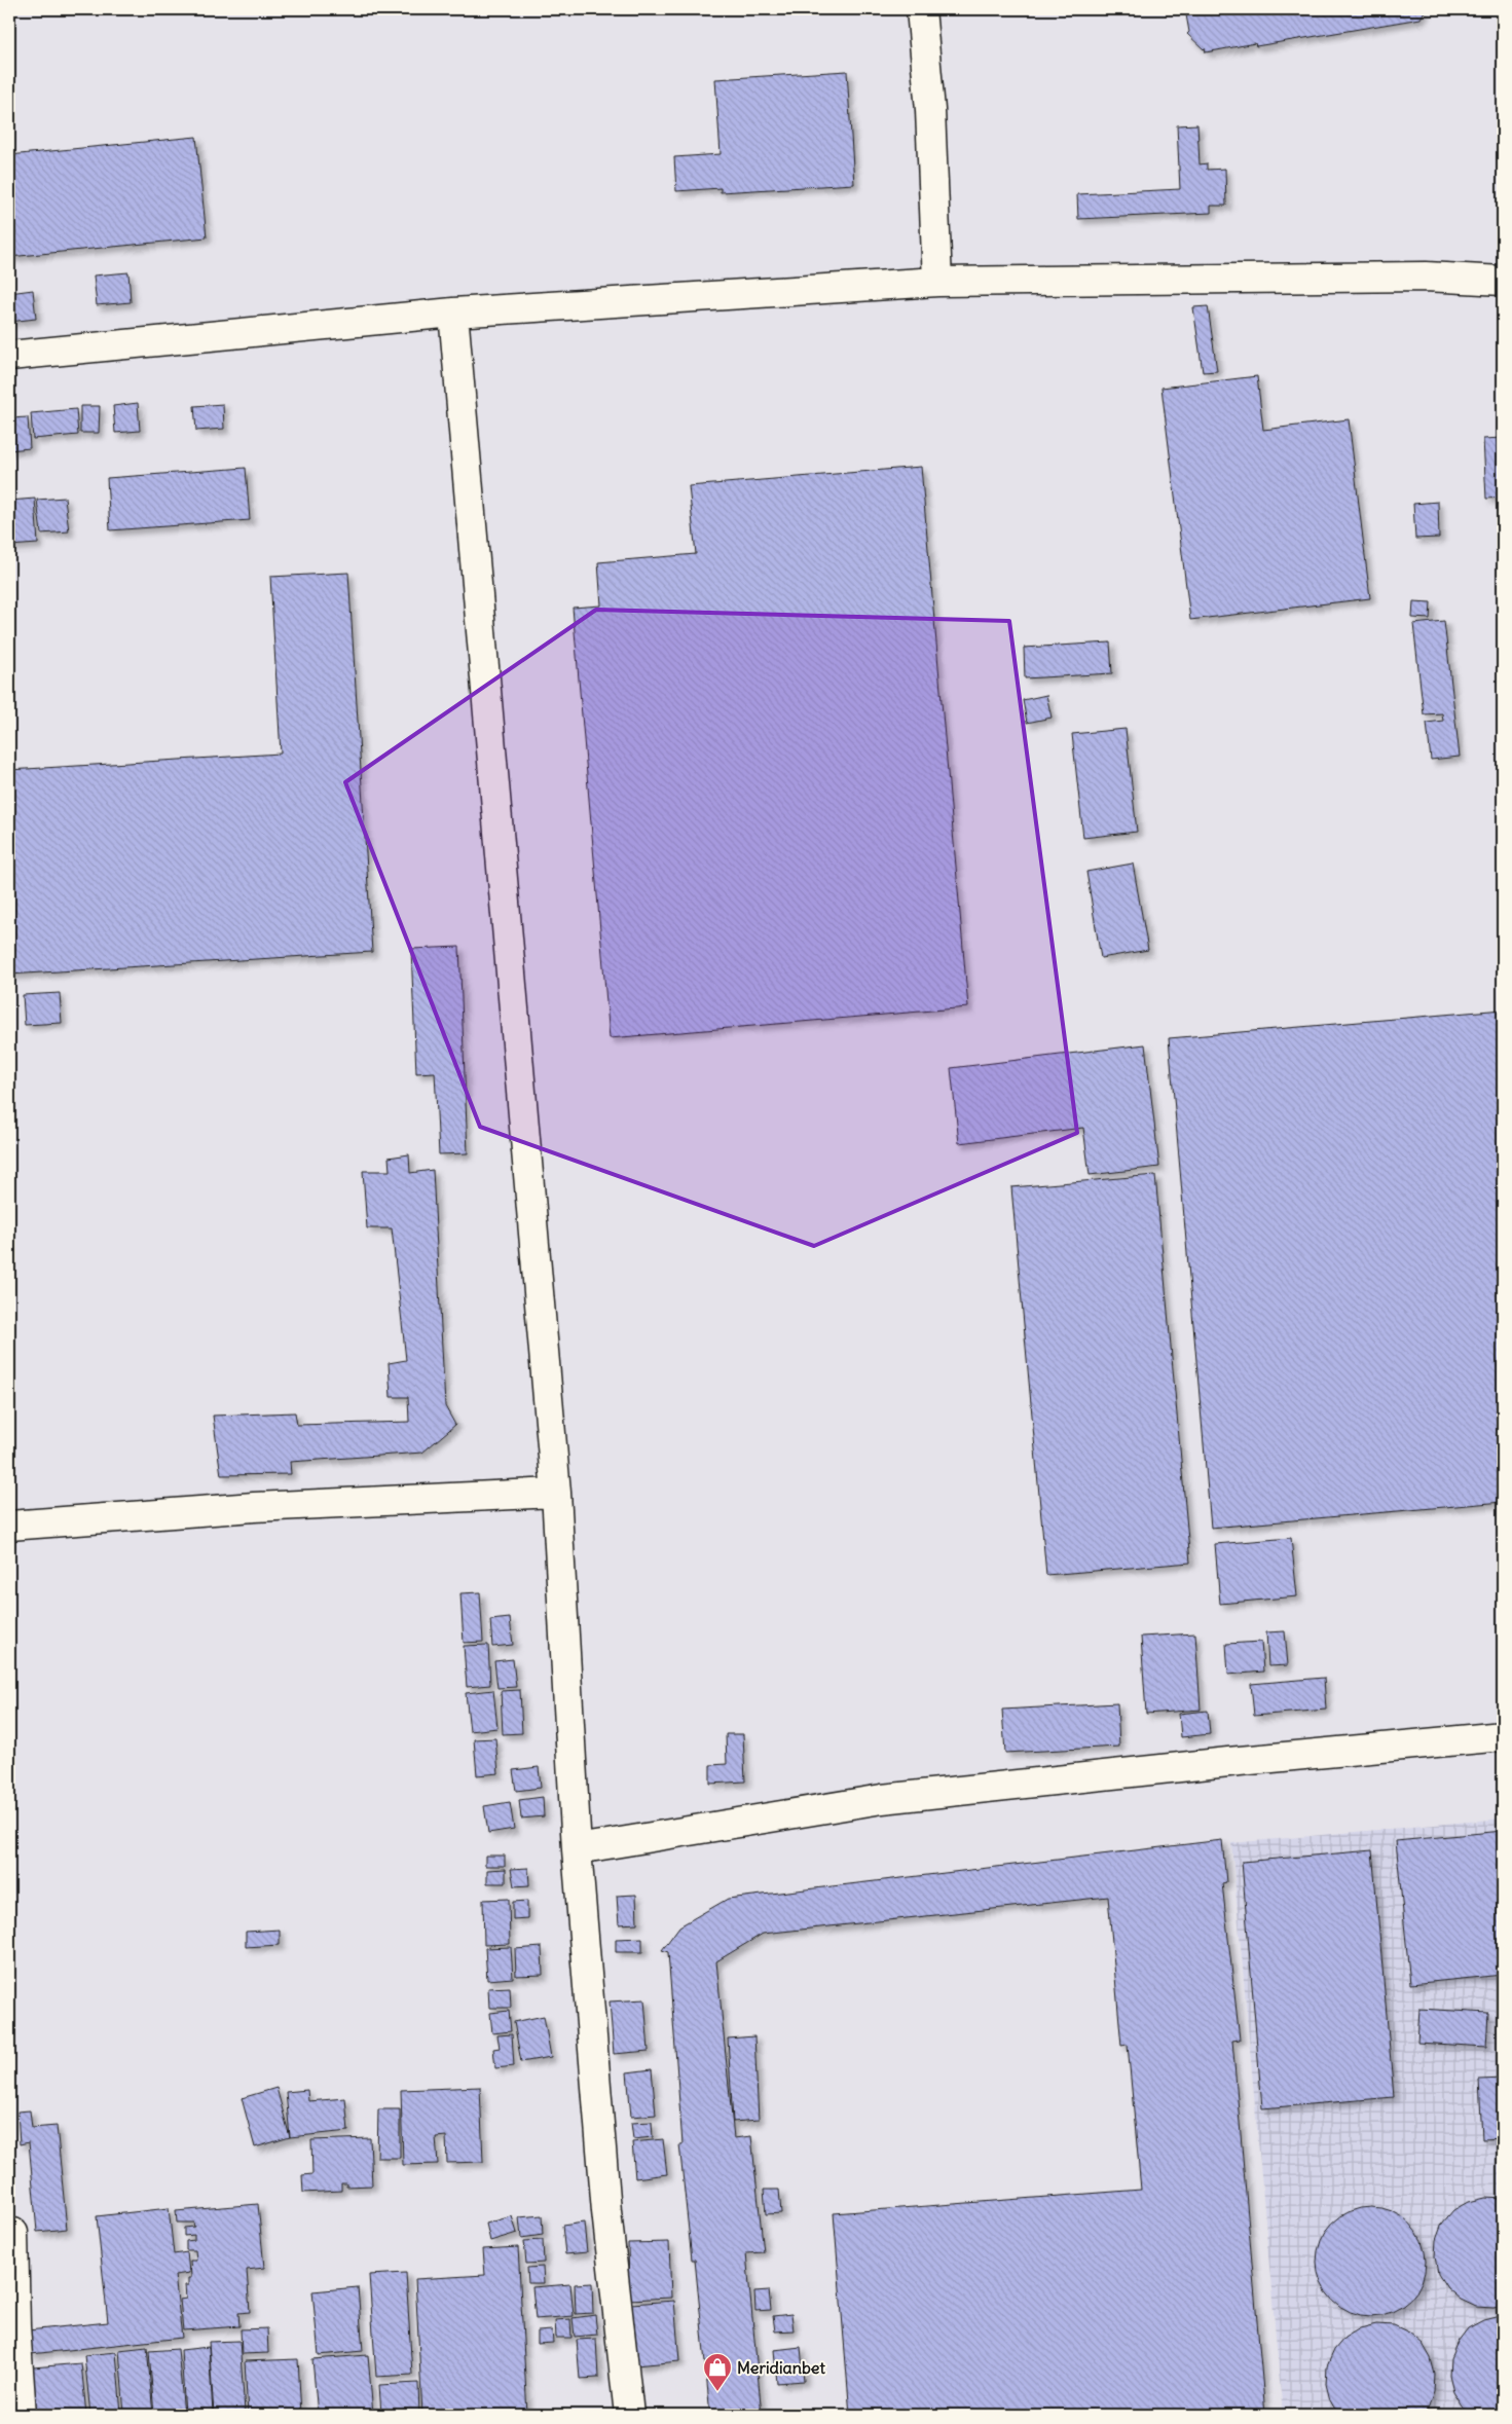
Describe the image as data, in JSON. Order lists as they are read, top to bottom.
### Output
{
  "places": {
    "shop": ["Meridianbet"]
  }
}
